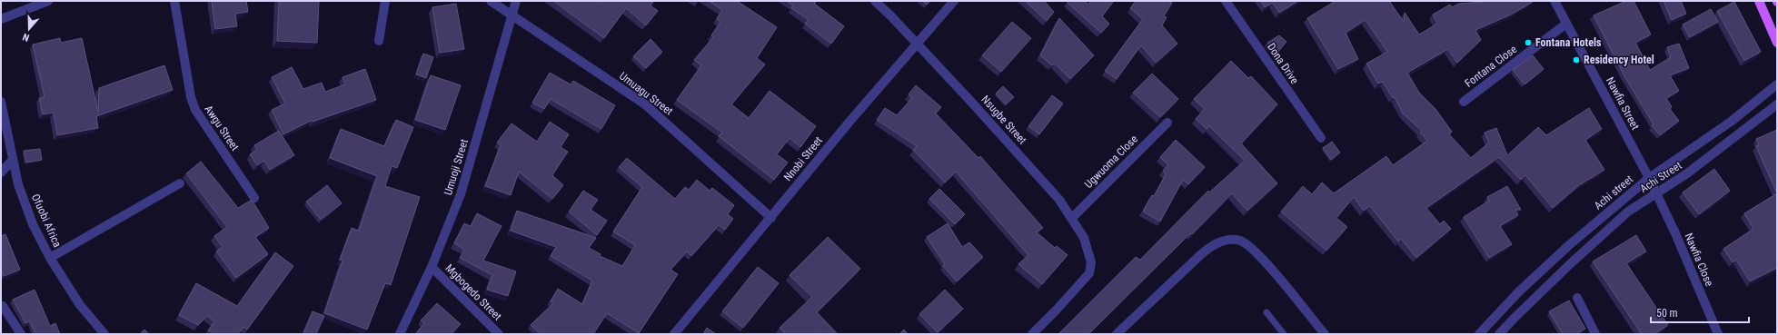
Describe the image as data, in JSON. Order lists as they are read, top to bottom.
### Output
{
  "streets": {
    "street": [
      "Dona Drive",
      "Fontana Close",
      "Umuagu Street",
      "Nawfia Street",
      "Nsugbe Street",
      "Awgu Street",
      "Nnobi Street",
      "Ugwuoma Close",
      "Umuoji Street",
      "Achi Street",
      "Achi street",
      "Ofuobi Africa",
      "Nawfia Close",
      "Mgbogedo Street"
    ]
  },
  "crossings": [
    ["Fontana Close", "Nawfia Street"],
    ["Umuagu Street", "Nnobi Street"],
    ["Umuagu Street", "Umuoji Street"],
    ["Nawfia Street", "Achi Street"],
    ["Nawfia Street", "Achi street"],
    ["Nawfia Street", "Nawfia Close"],
    ["Nsugbe Street", "Nnobi Street"],
    ["Nsugbe Street", "Ugwuoma Close"],
    ["Umuoji Street", "Mgbogedo Street"],
    ["Achi Street", "Nawfia Close"]
  ],
  "places": ["Fontana Hotels", "Residency Hotel"],
  "scale_bar": "50 m",
  "north": "bottom"
}
